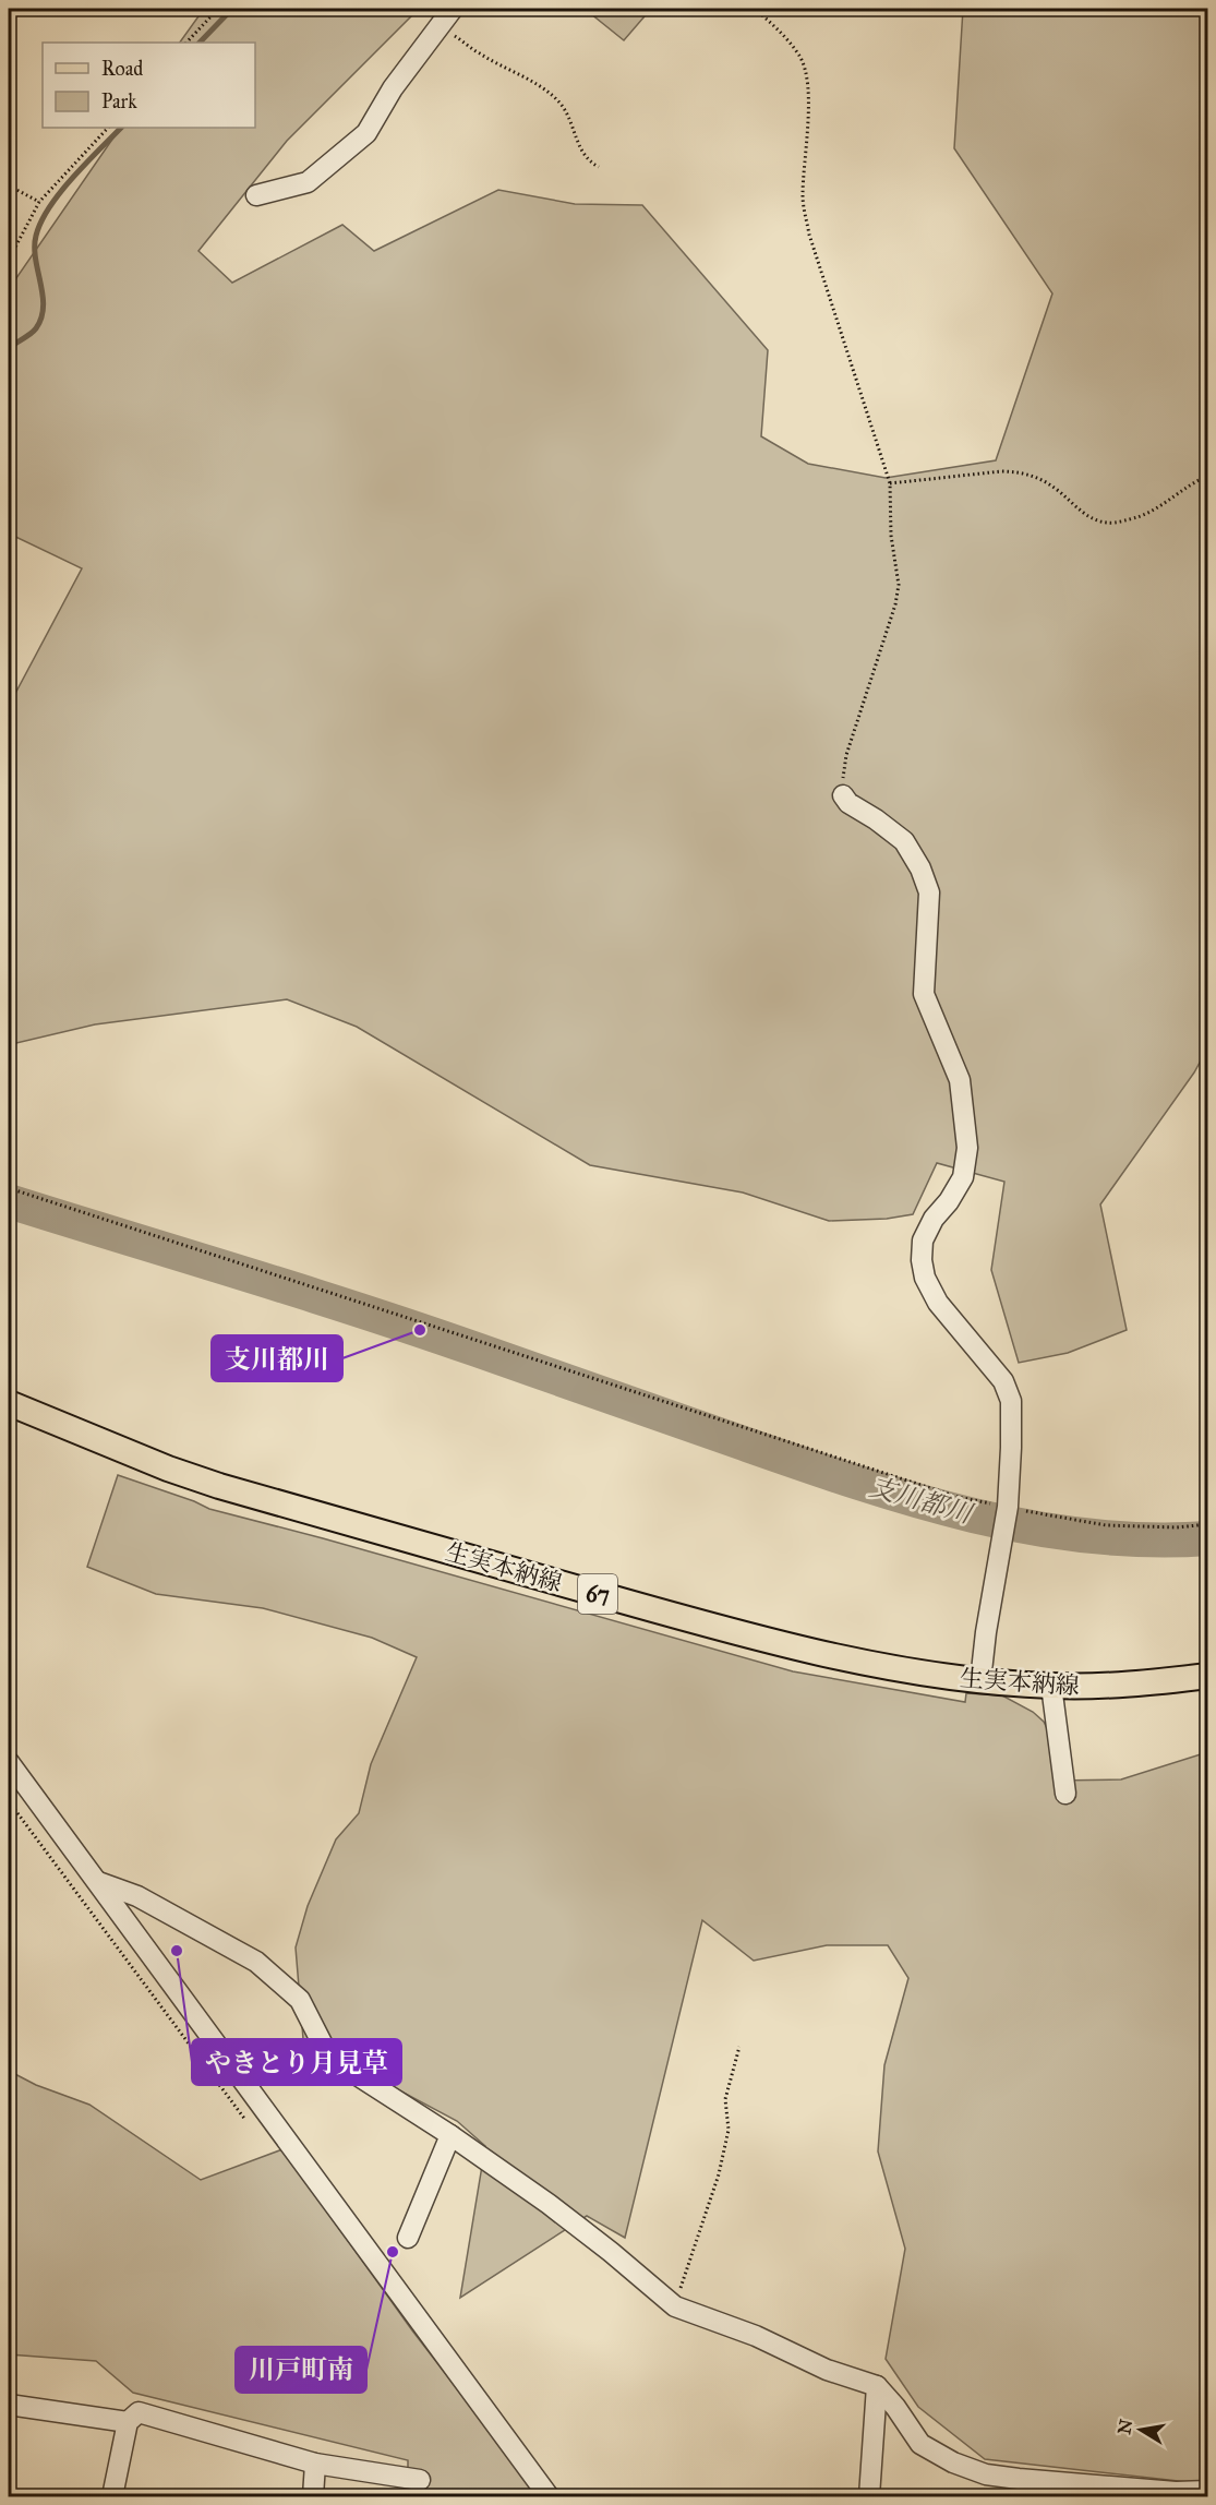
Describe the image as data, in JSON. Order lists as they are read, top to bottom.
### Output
{
  "streets": {
    "main road": ["生実本納線", "67"]
  },
  "water": ["支川都川"],
  "places": ["支川都川", "やきとり月見草", "川戸町南"],
  "legend": ["Road", "Park"],
  "north": "left"
}
